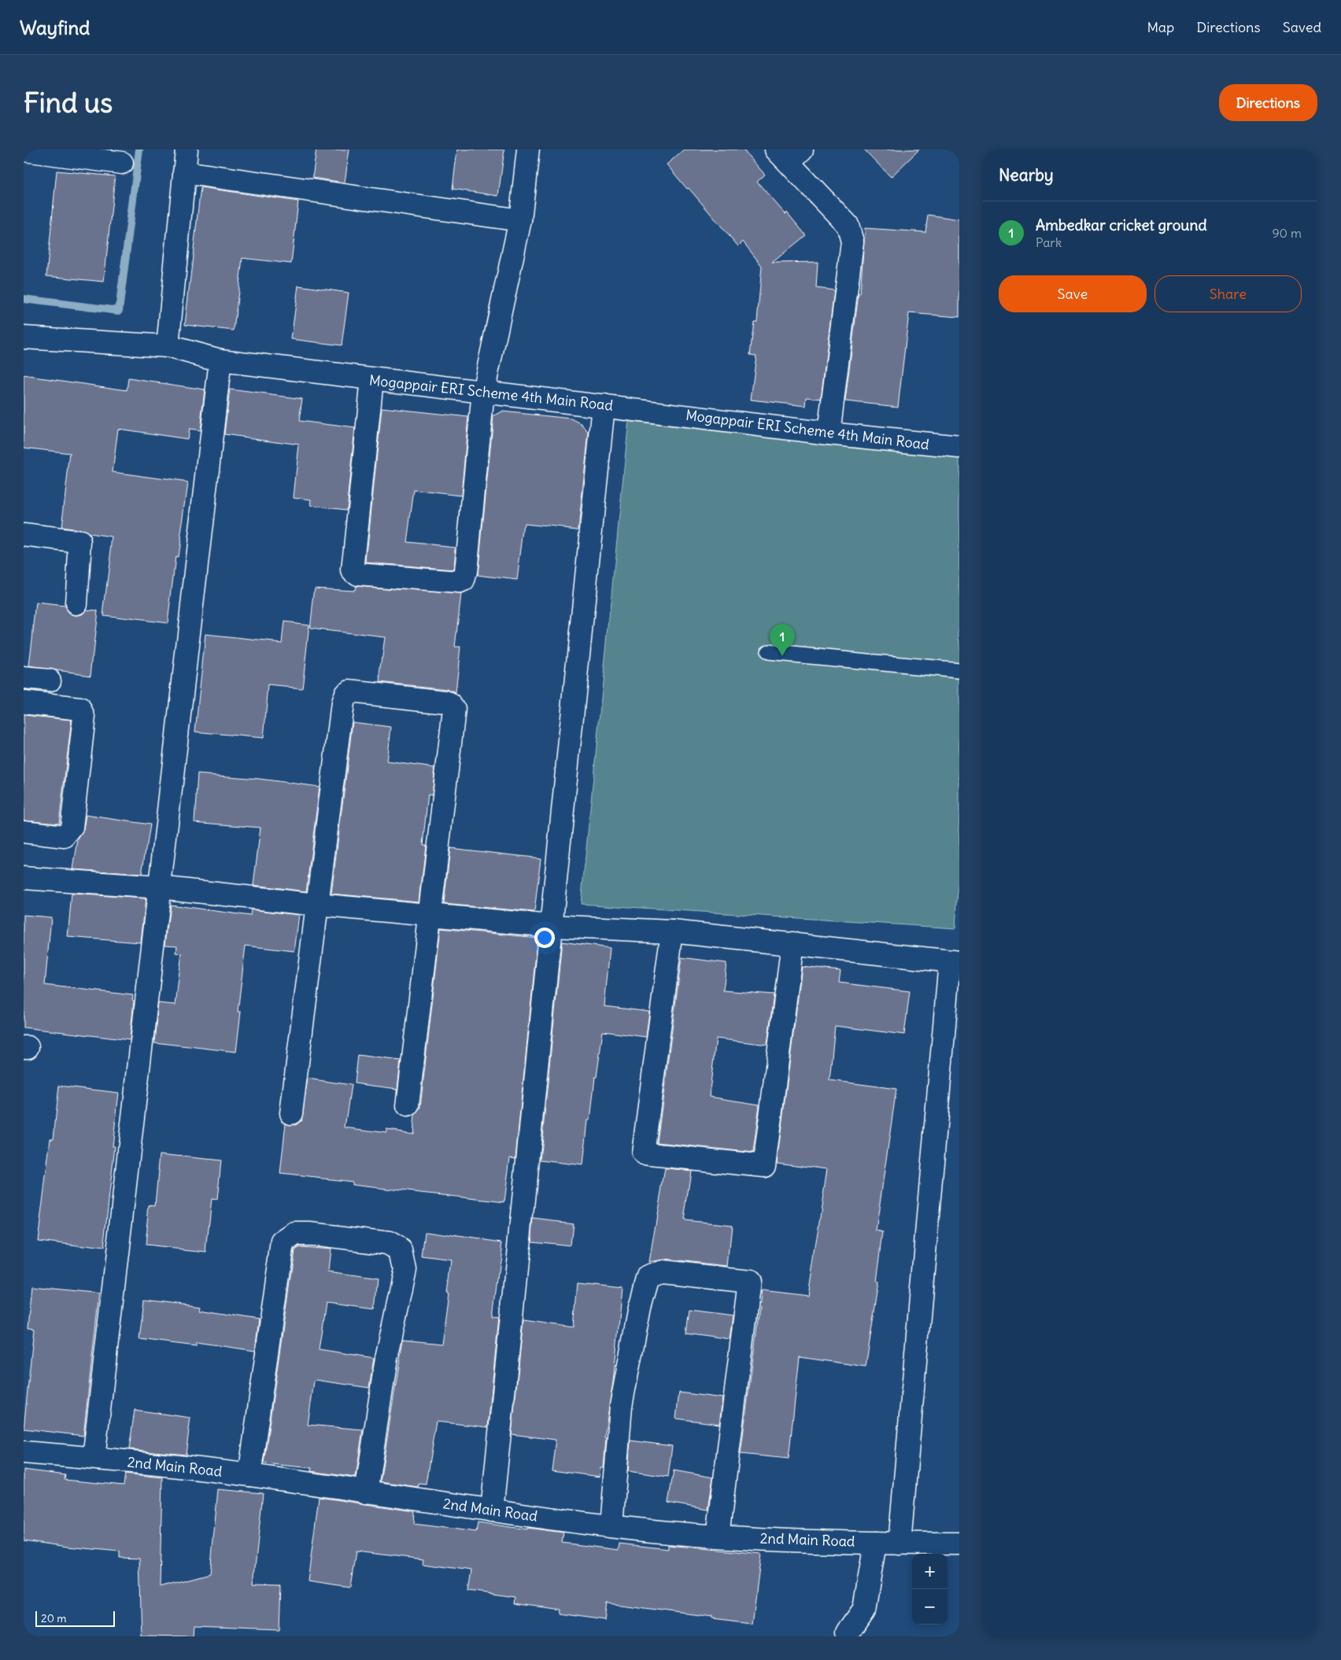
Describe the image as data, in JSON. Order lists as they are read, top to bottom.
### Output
{
  "streets": {
    "street": ["Mogappair ERI Scheme 4th Main Road", "2nd Main Road"]
  },
  "scale_bar": "20 m",
  "page": {
    "header": "Wayfind",
    "nav": ["Map", "Directions", "Saved"],
    "buttons": [
      "Directions",
      ["Save", "Share"]
    ],
    "title": "Find us",
    "heading": "Nearby",
    "list": [
      {
        "mark": "1",
        "name": "Ambedkar cricket ground",
        "note": "Park",
        "value": "90 m"
      }
    ],
    "pins": "1",
    "map_buttons": ["+", "−"],
    "scale": "20 m"
  }
}
